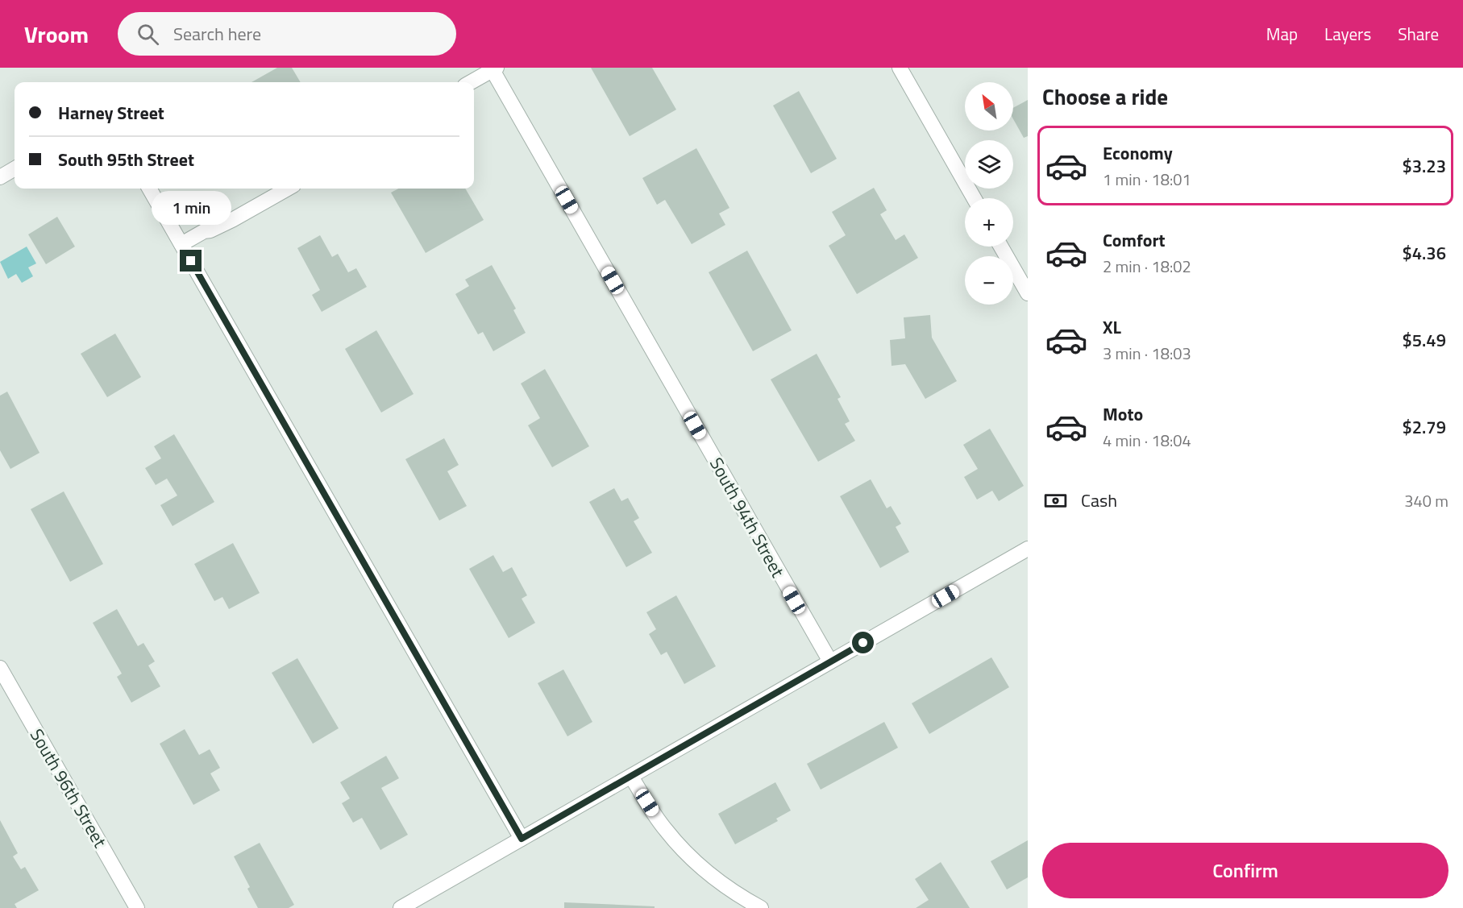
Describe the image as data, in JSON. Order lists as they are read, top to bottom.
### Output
{
  "streets": {
    "street": ["South 94th Street", "South 96th Street"]
  },
  "north": "top left",
  "page": {
    "header": "Vroom",
    "search": "Search here",
    "nav": ["Map", "Layers", "Share"],
    "heading": "Choose a ride",
    "map_buttons": ["+", "−"],
    "banner": ["Harney Street", "South 95th Street"],
    "list": [
      {
        "name": "Economy",
        "note": "1 min · 18:01",
        "value": "$3.23"
      },
      {
        "name": "Comfort",
        "note": "2 min · 18:02",
        "value": "$4.36"
      },
      {
        "name": "XL",
        "note": "3 min · 18:03",
        "value": "$5.49"
      },
      {
        "name": "Moto",
        "note": "4 min · 18:04",
        "value": "$2.79"
      }
    ],
    "bubble": "1 min",
    "pay": ["Cash", "340 m"],
    "buttons": "Confirm"
  }
}
